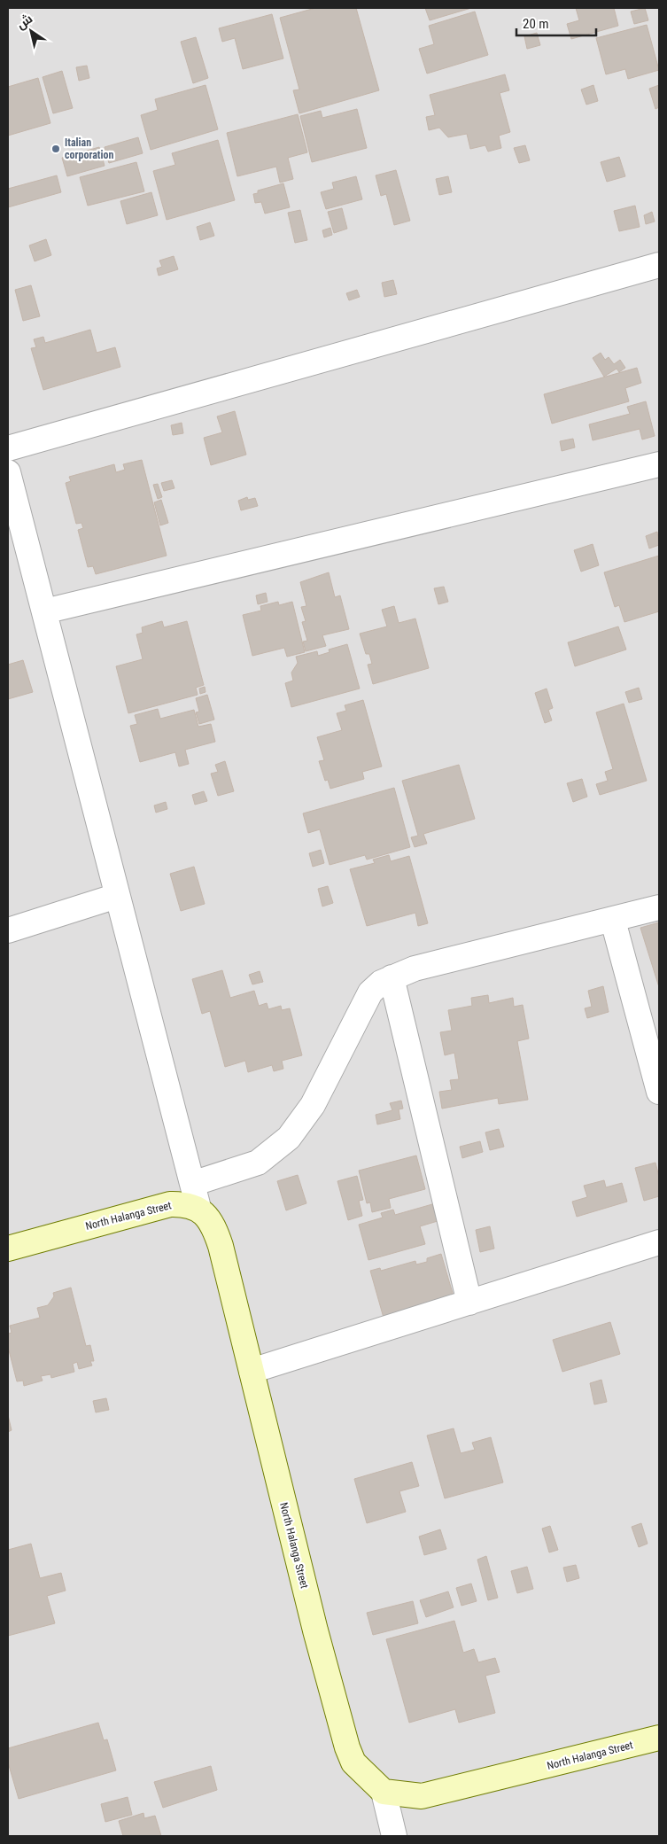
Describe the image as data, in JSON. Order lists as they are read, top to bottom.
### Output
{
  "streets": {
    "street": ["North Halanga Street"]
  },
  "places": ["Italian corporation"],
  "scale_bar": "20 m",
  "north": "top left"
}
